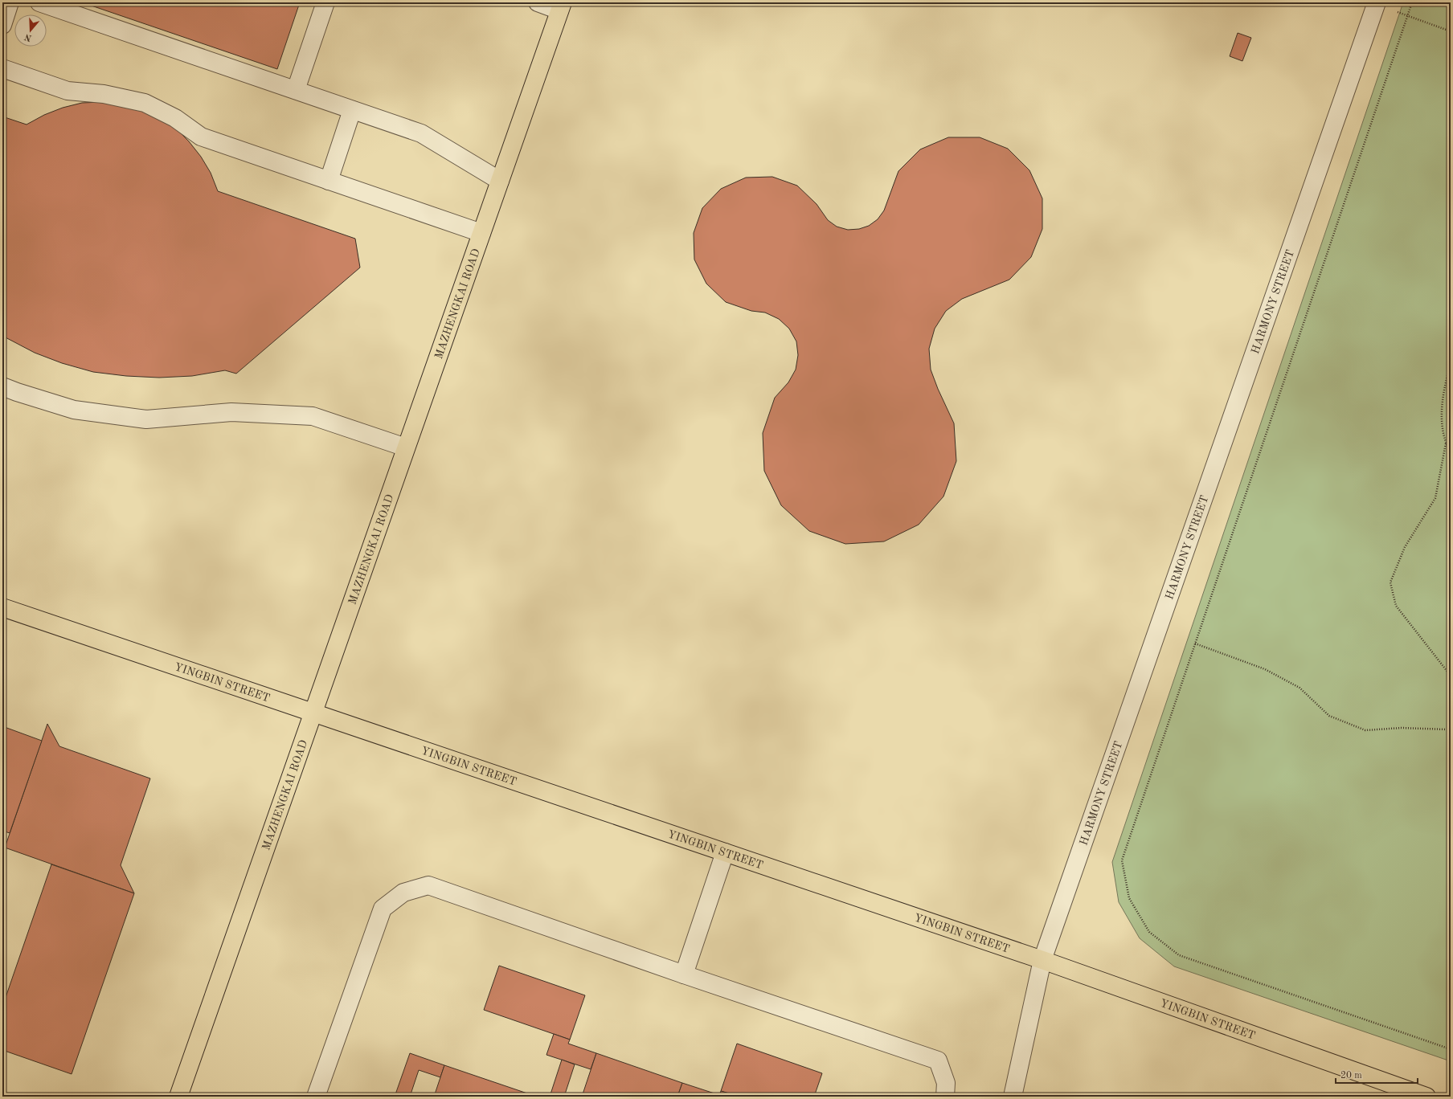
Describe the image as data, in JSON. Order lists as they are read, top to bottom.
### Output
{
  "streets": {
    "main road": ["MAZHENGKAI ROAD", "YINGBIN STREET"],
    "street": ["HARMONY STREET"]
  },
  "crossings": [
    ["HARMONY STREET", "YINGBIN STREET"],
    ["MAZHENGKAI ROAD", "YINGBIN STREET"]
  ],
  "scale_bar": "20 m",
  "north": "bottom"
}
